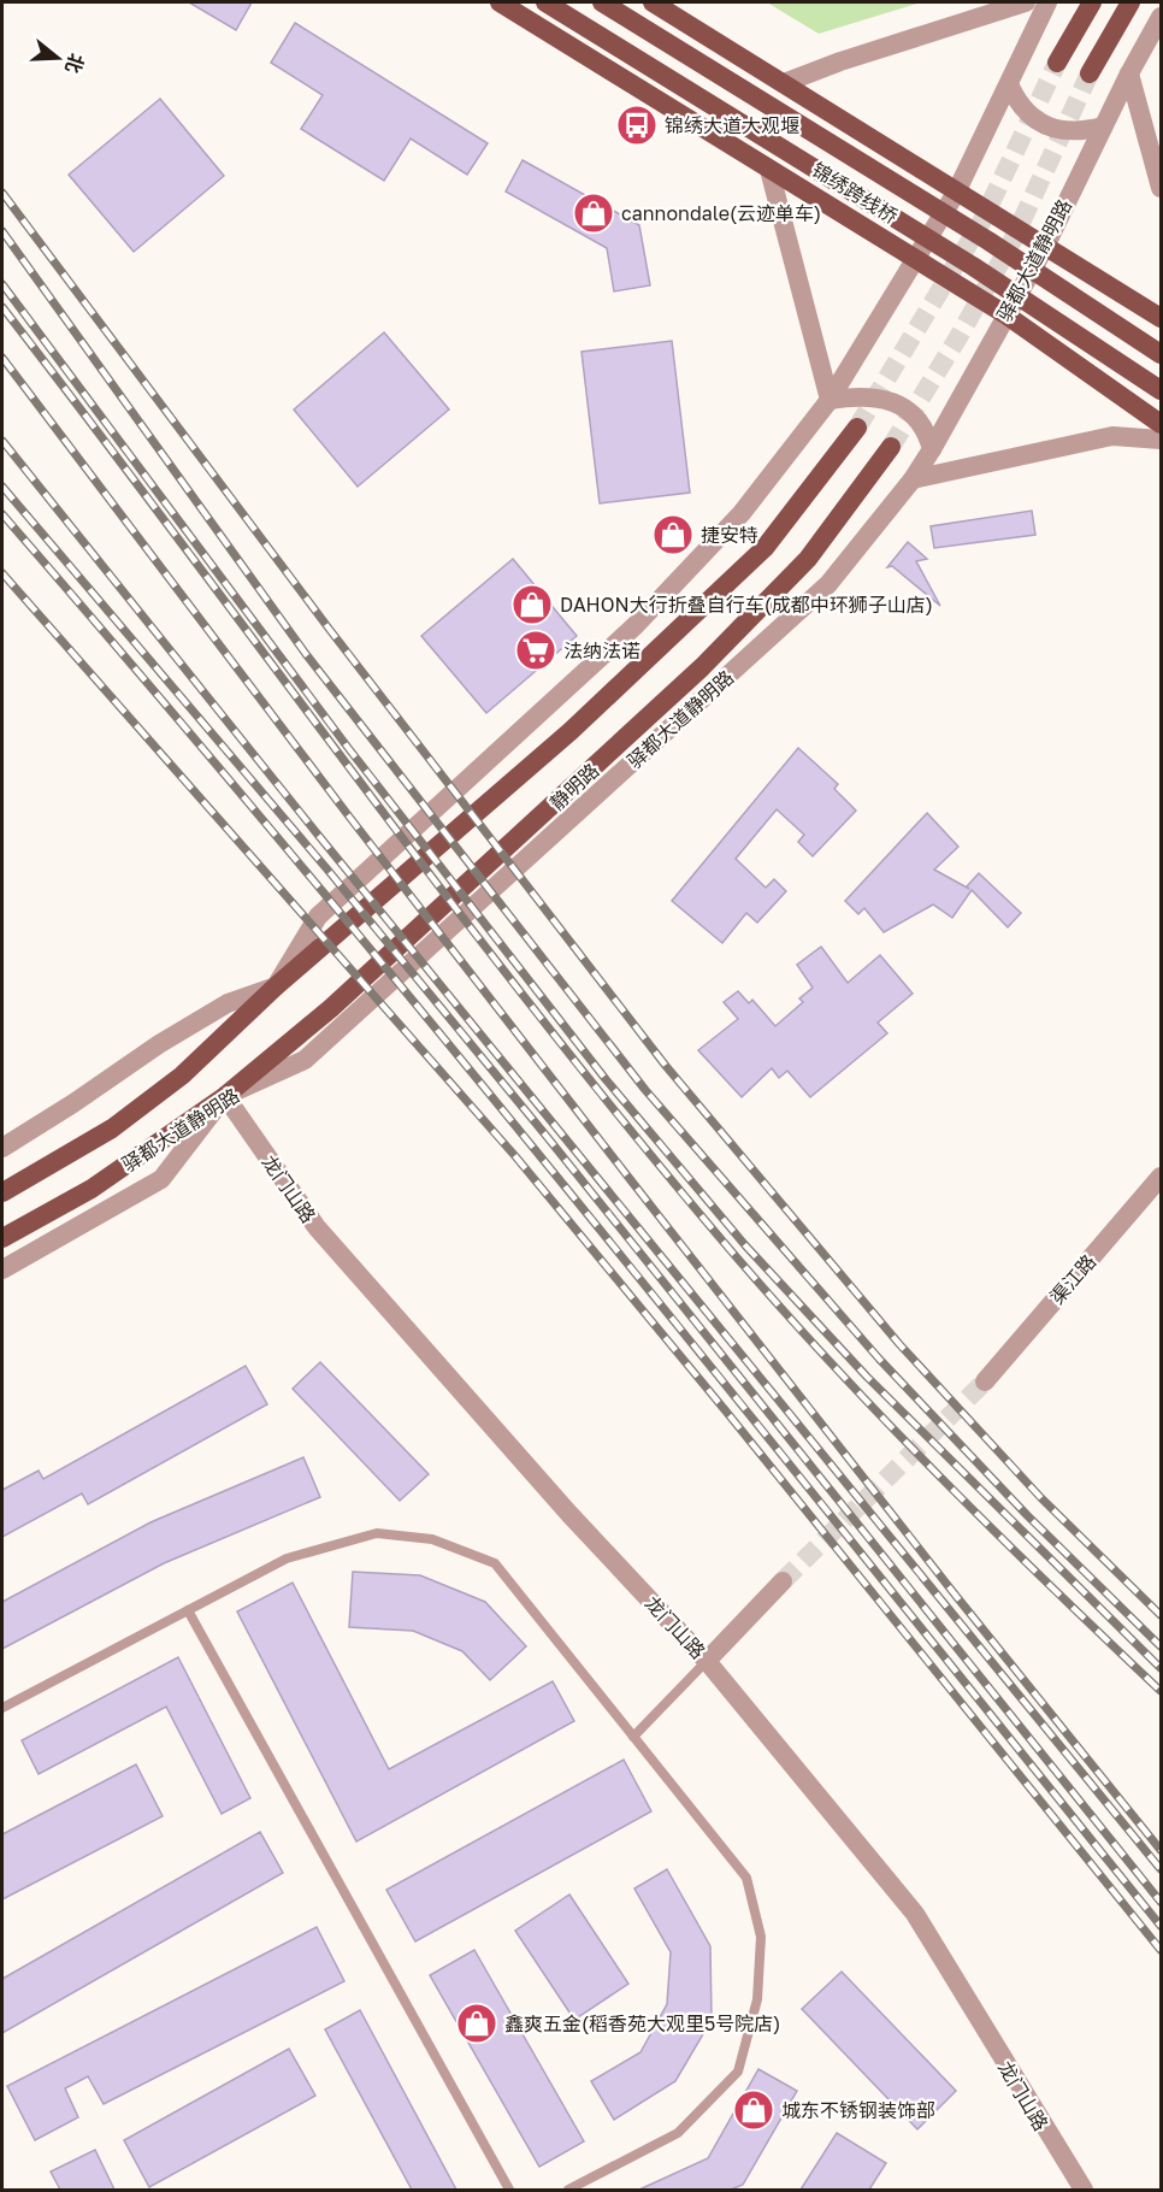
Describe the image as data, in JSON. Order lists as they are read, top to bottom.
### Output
{
  "streets": {
    "main road": ["锦绣跨线桥", "驿都大道静明路", "静明路"],
    "street": ["龙门山路", "渠江路"]
  },
  "crossings": [
    ["驿都大道静明路", "静明路"],
    ["驿都大道静明路", "龙门山路"],
    ["静明路", "龙门山路"]
  ],
  "places": {
    "bus stop": ["锦绣大道大观堰"],
    "shop": [
      "cannondale(云迹单车)",
      "捷安特",
      "DAHON大行折叠自行车(成都中环狮子山店)",
      "鑫爽五金(稻香苑大观里5号院店)",
      "城东不锈钢装饰部"
    ],
    "supermarket": ["法纳法诺"]
  },
  "north": "right"
}
